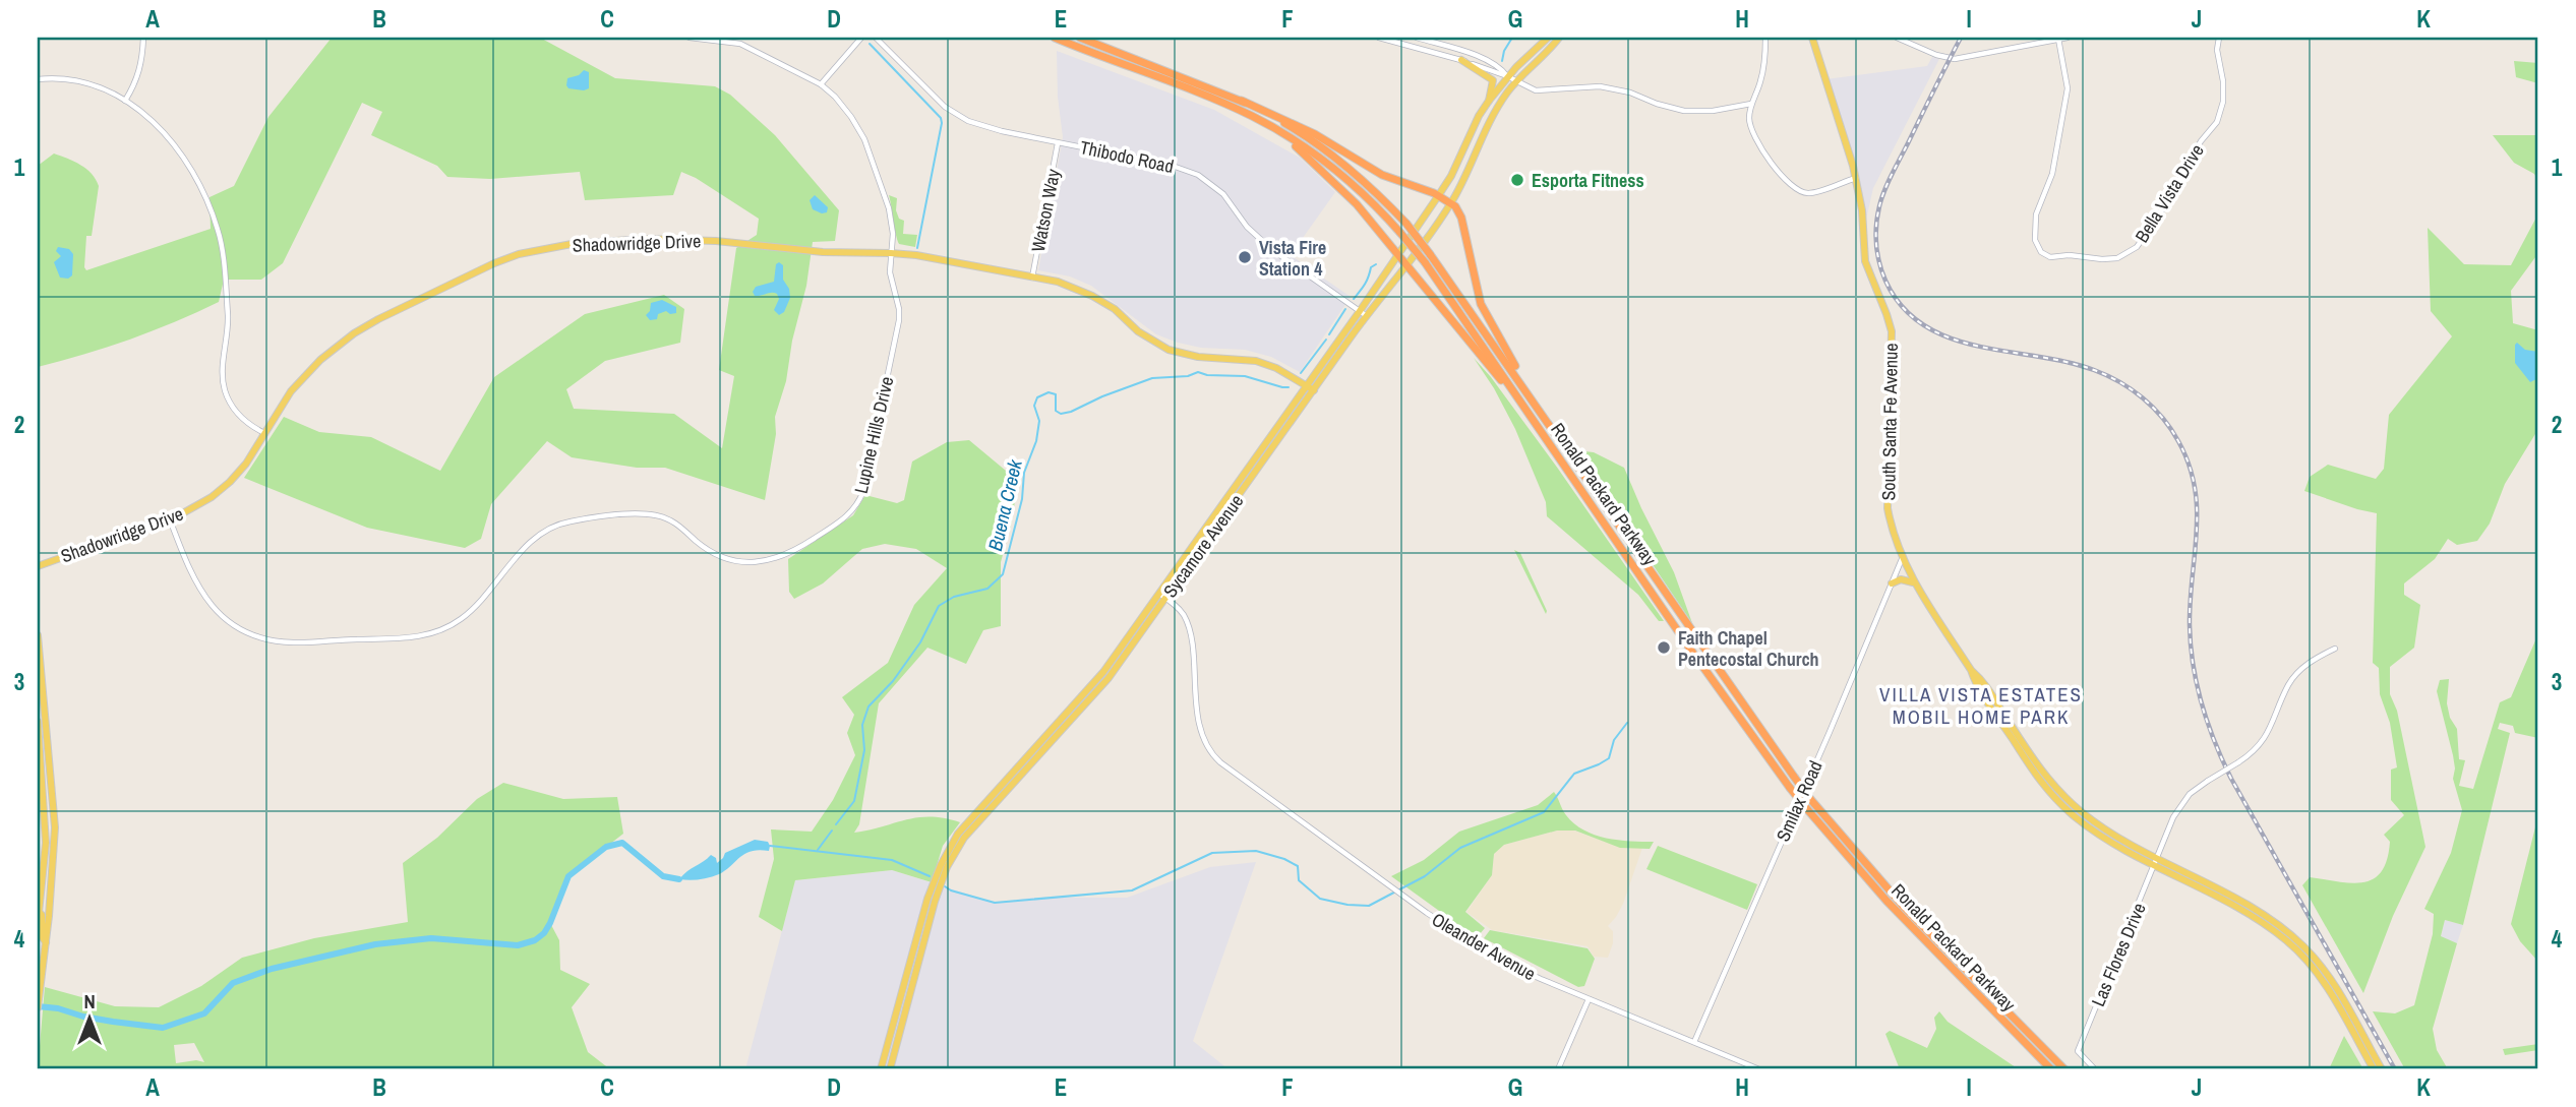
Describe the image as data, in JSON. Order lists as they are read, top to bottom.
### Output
{
  "streets": {
    "highway": ["Ronald Packard Parkway"],
    "main road": ["Shadowridge Drive", "South Santa Fe Avenue", "Sycamore Avenue"],
    "street": [
      "Thibodo Road",
      "Bella Vista Drive",
      "Watson Way",
      "Lupine Hills Drive",
      "Smilax Road",
      "Oleander Avenue",
      "Las Flores Drive"
    ]
  },
  "crossings": [
    ["Thibodo Road", "Watson Way"],
    ["Thibodo Road", "Sycamore Avenue"],
    ["Watson Way", "Shadowridge Drive"],
    ["Shadowridge Drive", "Lupine Hills Drive"],
    ["Shadowridge Drive", "Sycamore Avenue"],
    ["South Santa Fe Avenue", "Smilax Road"],
    ["South Santa Fe Avenue", "Las Flores Drive"],
    ["Sycamore Avenue", "Oleander Avenue"],
    ["Smilax Road", "Oleander Avenue"]
  ],
  "districts": ["VILLA VISTA ESTATES MOBIL HOME PARK"],
  "water": ["Buena Creek"],
  "places": ["Esporta Fitness", "Vista Fire Station 4", "Faith Chapel Pentecostal Church"],
  "north": "top",
  "grid": {
    "columns": [
      "A",
      "B",
      "C",
      "D",
      "E",
      "F",
      "G",
      "H",
      "I",
      "J",
      "K"
    ],
    "rows": [
      "1",
      "2",
      "3",
      "4"
    ]
  }
}
